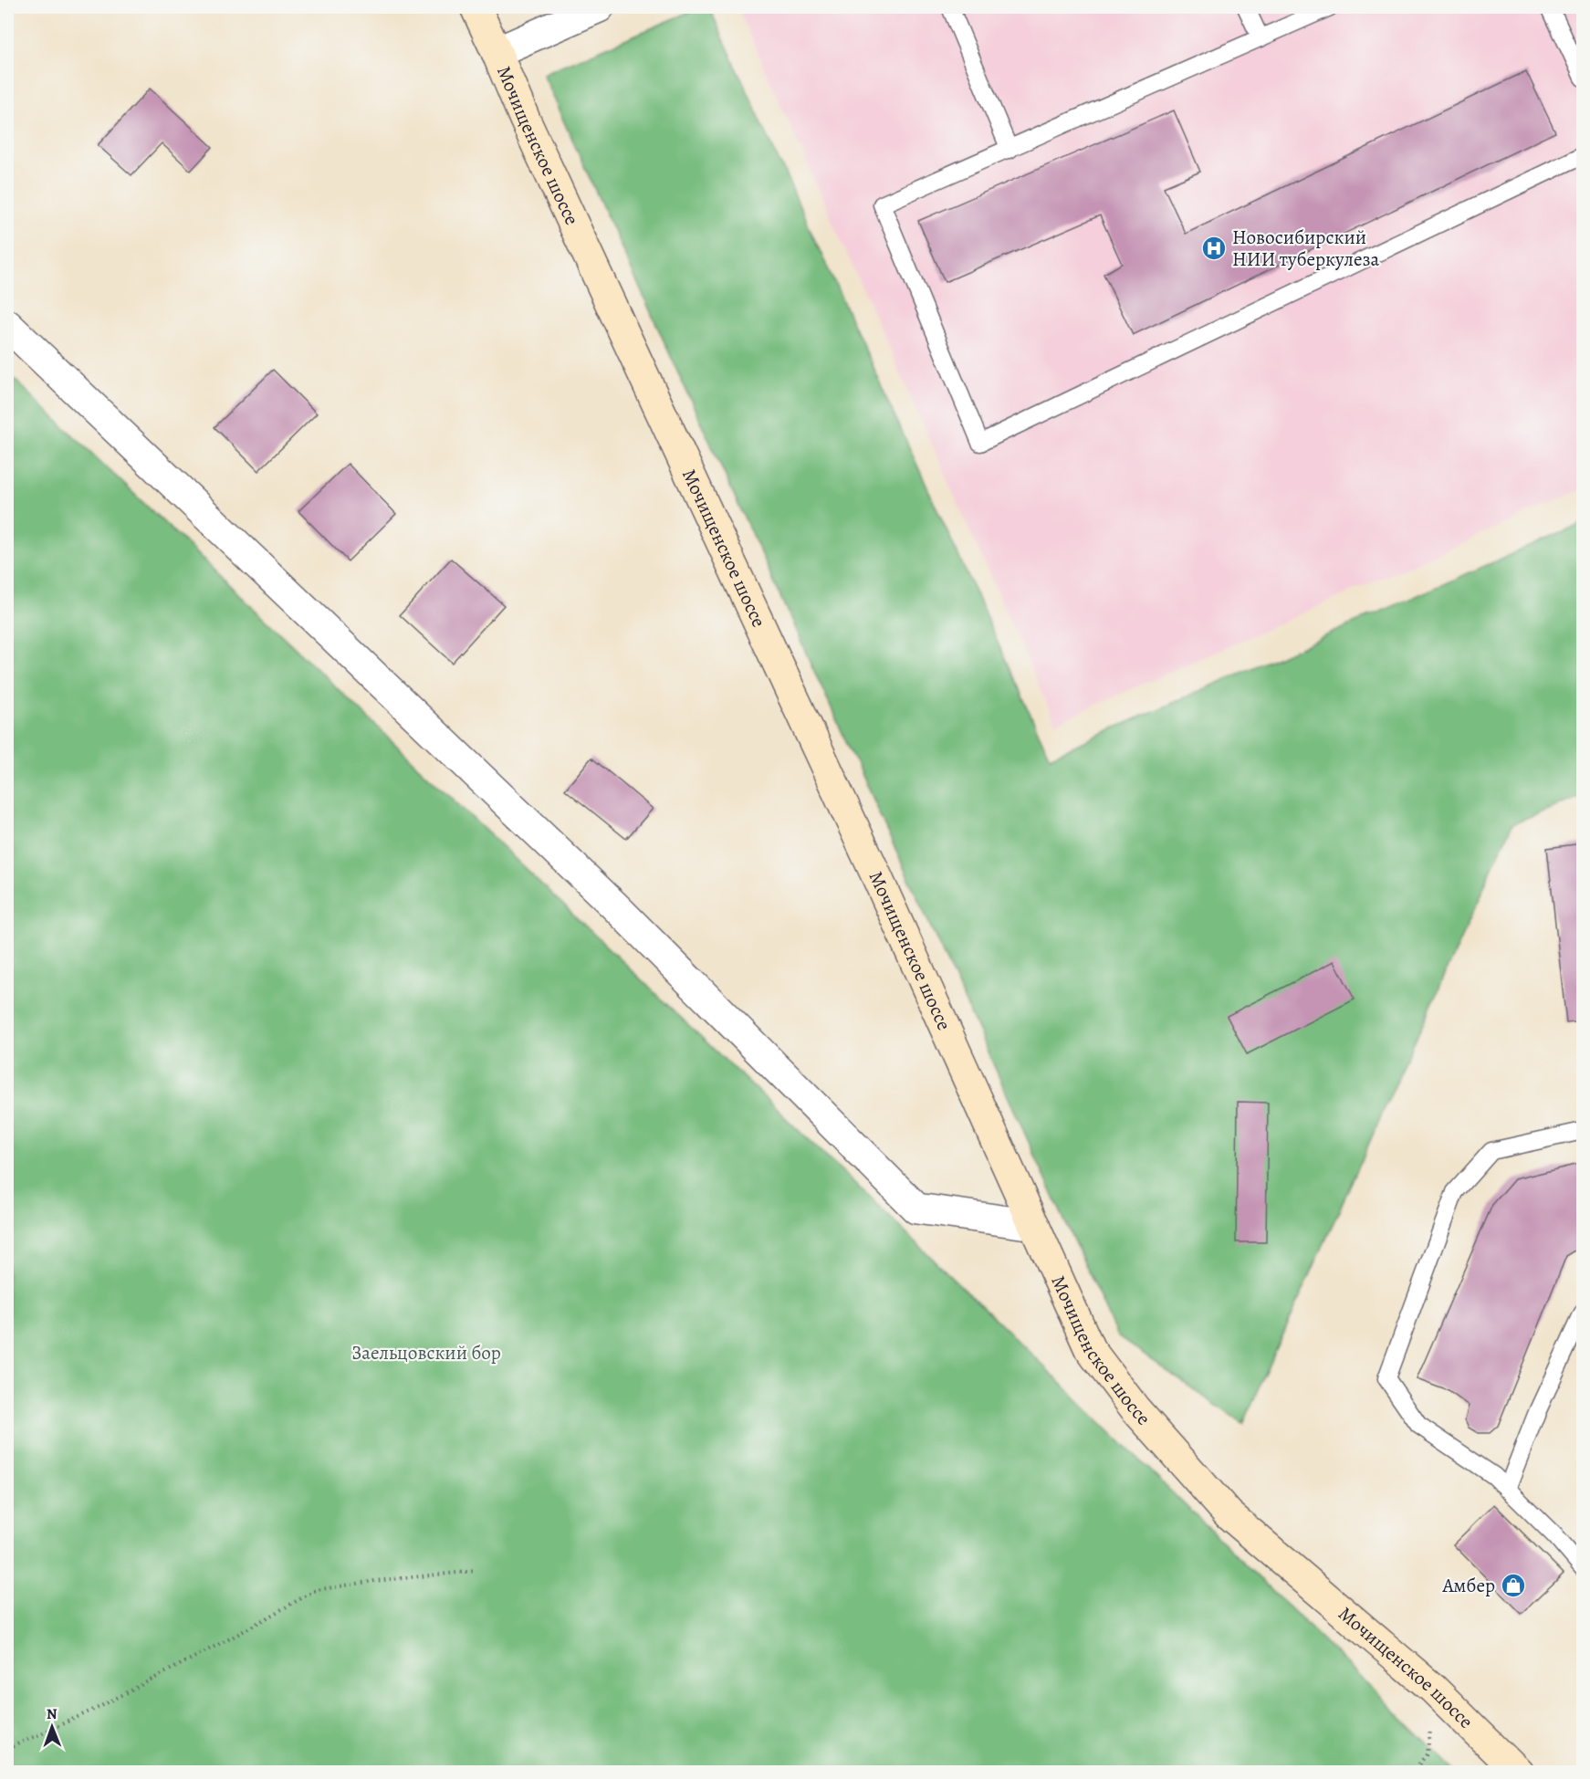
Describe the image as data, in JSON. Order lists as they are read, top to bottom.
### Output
{
  "streets": {
    "street": ["Мочищенское шоссе"]
  },
  "parks": ["Заельцовский бор"],
  "places": {
    "hospital": ["Новосибирский НИИ туберкулеза"],
    "shop": ["Амбер"]
  },
  "north": "top"
}
